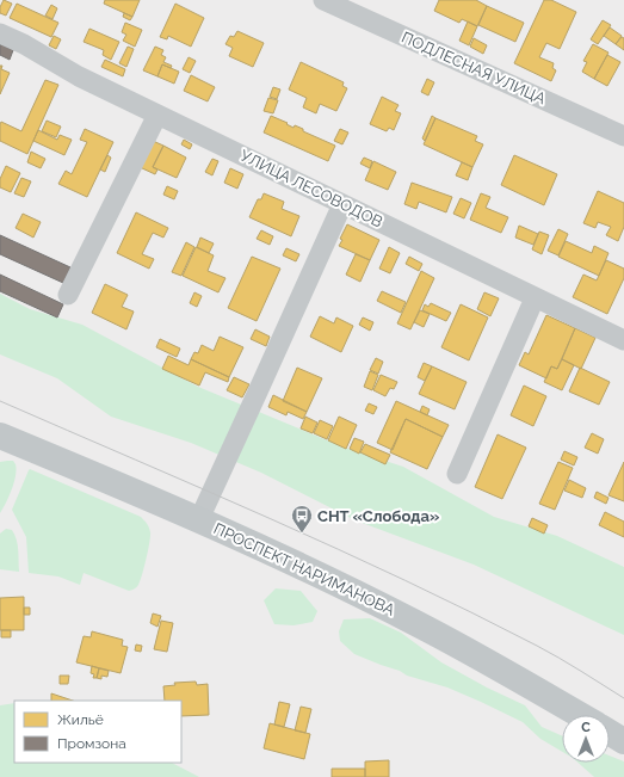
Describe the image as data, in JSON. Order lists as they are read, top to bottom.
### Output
{
  "streets": {
    "main road": ["ПРОСПЕКТ НАРИМАНОВА"],
    "street": ["ПОДЛЕСНАЯ УЛИЦА", "УЛИЦА ЛЕСОВОДОВ"]
  },
  "places": {
    "bus stop": ["СНТ «Слобода»"]
  },
  "legend": ["Жильё", "Промзона"],
  "north": "top"
}
